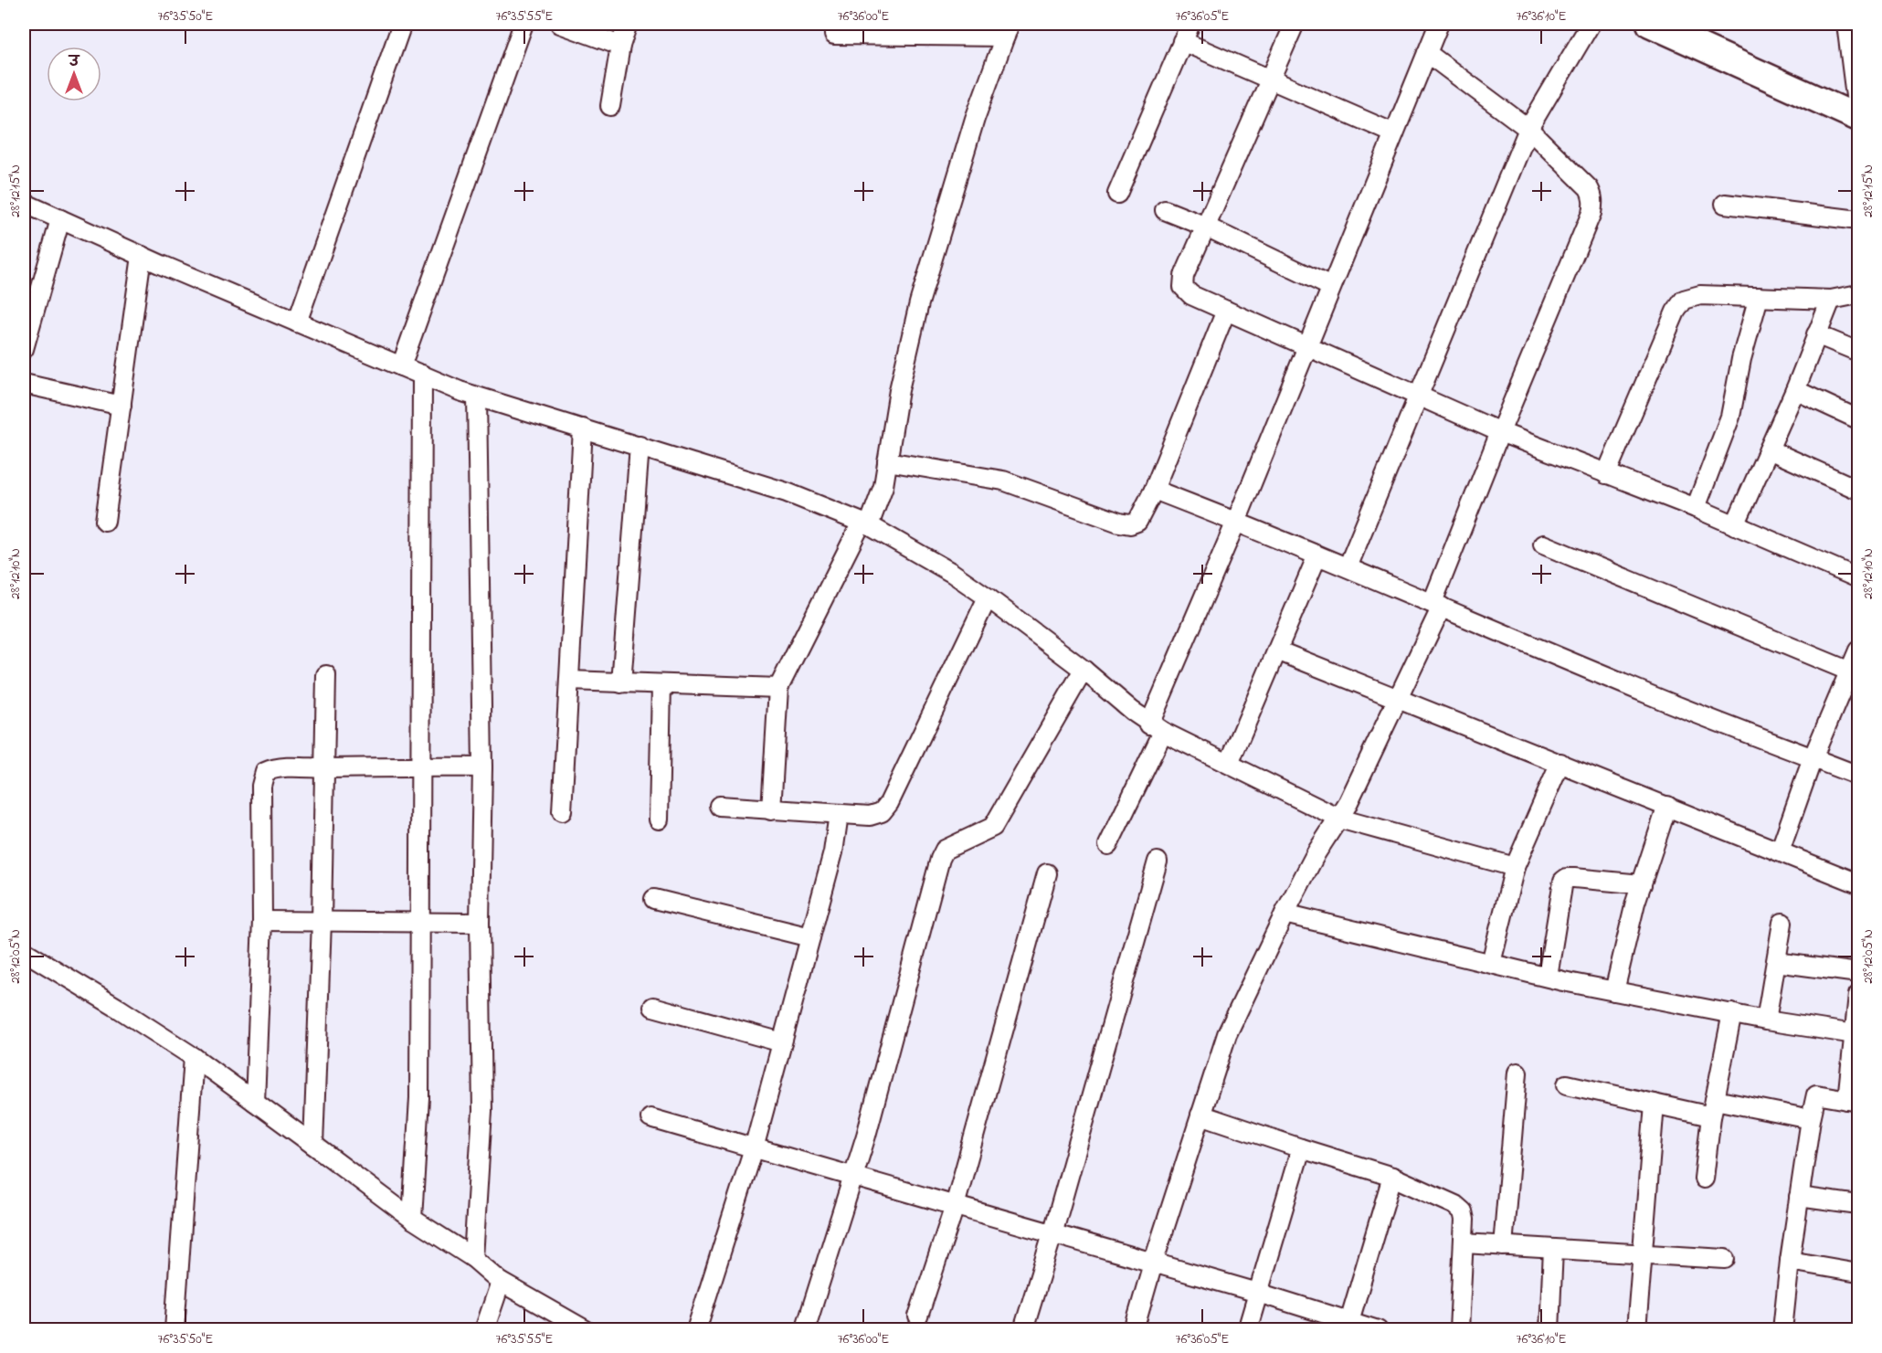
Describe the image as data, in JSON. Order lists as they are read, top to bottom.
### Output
{
  "north": "top",
  "coordinates": [
    "76°35'50\"E",
    "76°35'55\"E",
    "76°36'00\"E",
    "76°36'05\"E",
    "76°36'10\"E",
    "28°12'15\"N",
    "28°12'10\"N",
    "28°12'05\"N"
  ]
}
